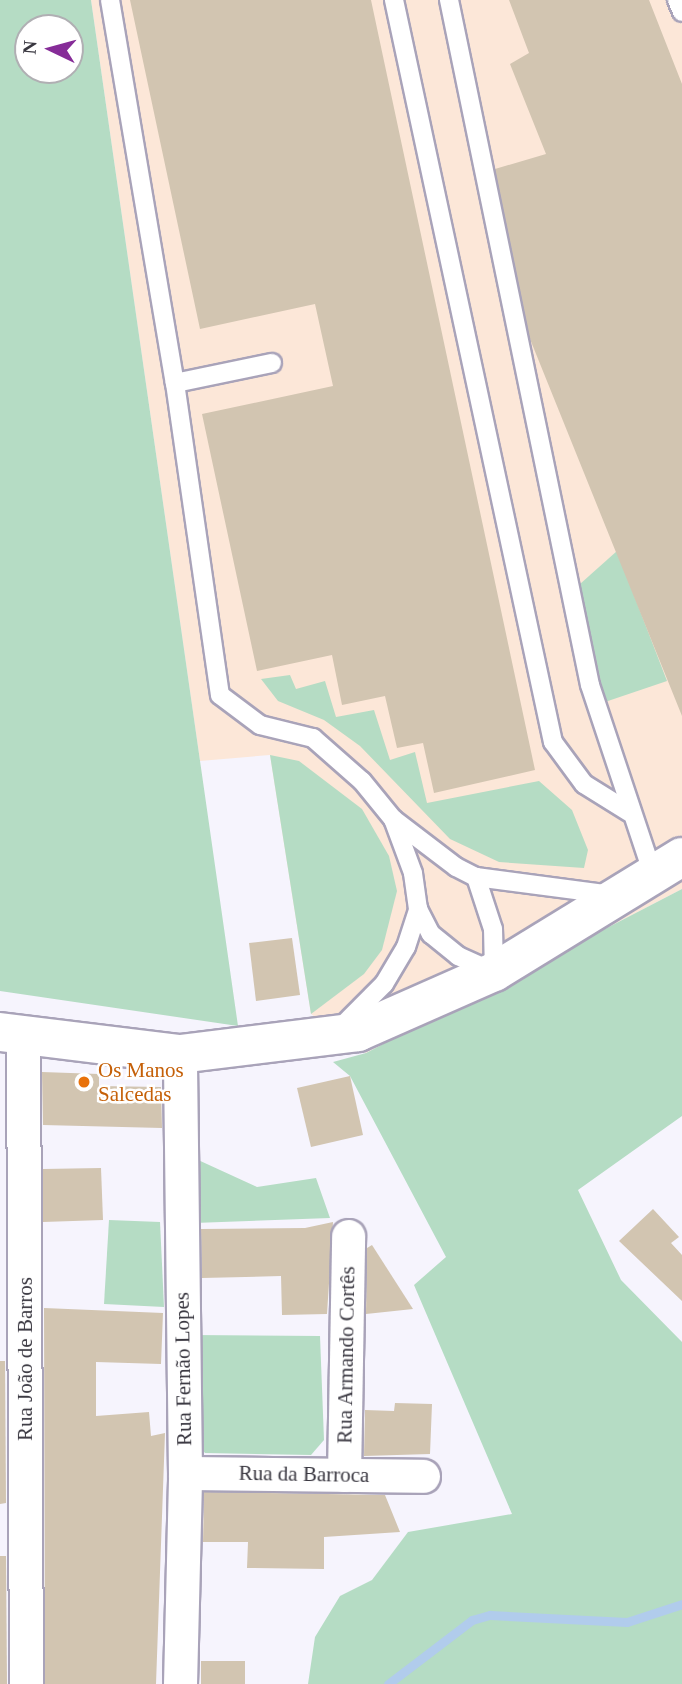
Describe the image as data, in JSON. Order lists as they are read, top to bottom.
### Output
{
  "streets": {
    "street": [
      "Rua Armando Cortês",
      "Rua João de Barros",
      "Rua Fernão Lopes",
      "Rua da Barroca"
    ]
  },
  "crossings": [
    ["Rua Armando Cortês", "Rua da Barroca"],
    ["Rua Fernão Lopes", "Rua da Barroca"]
  ],
  "places": ["Os Manos Salcedas"],
  "north": "left"
}
